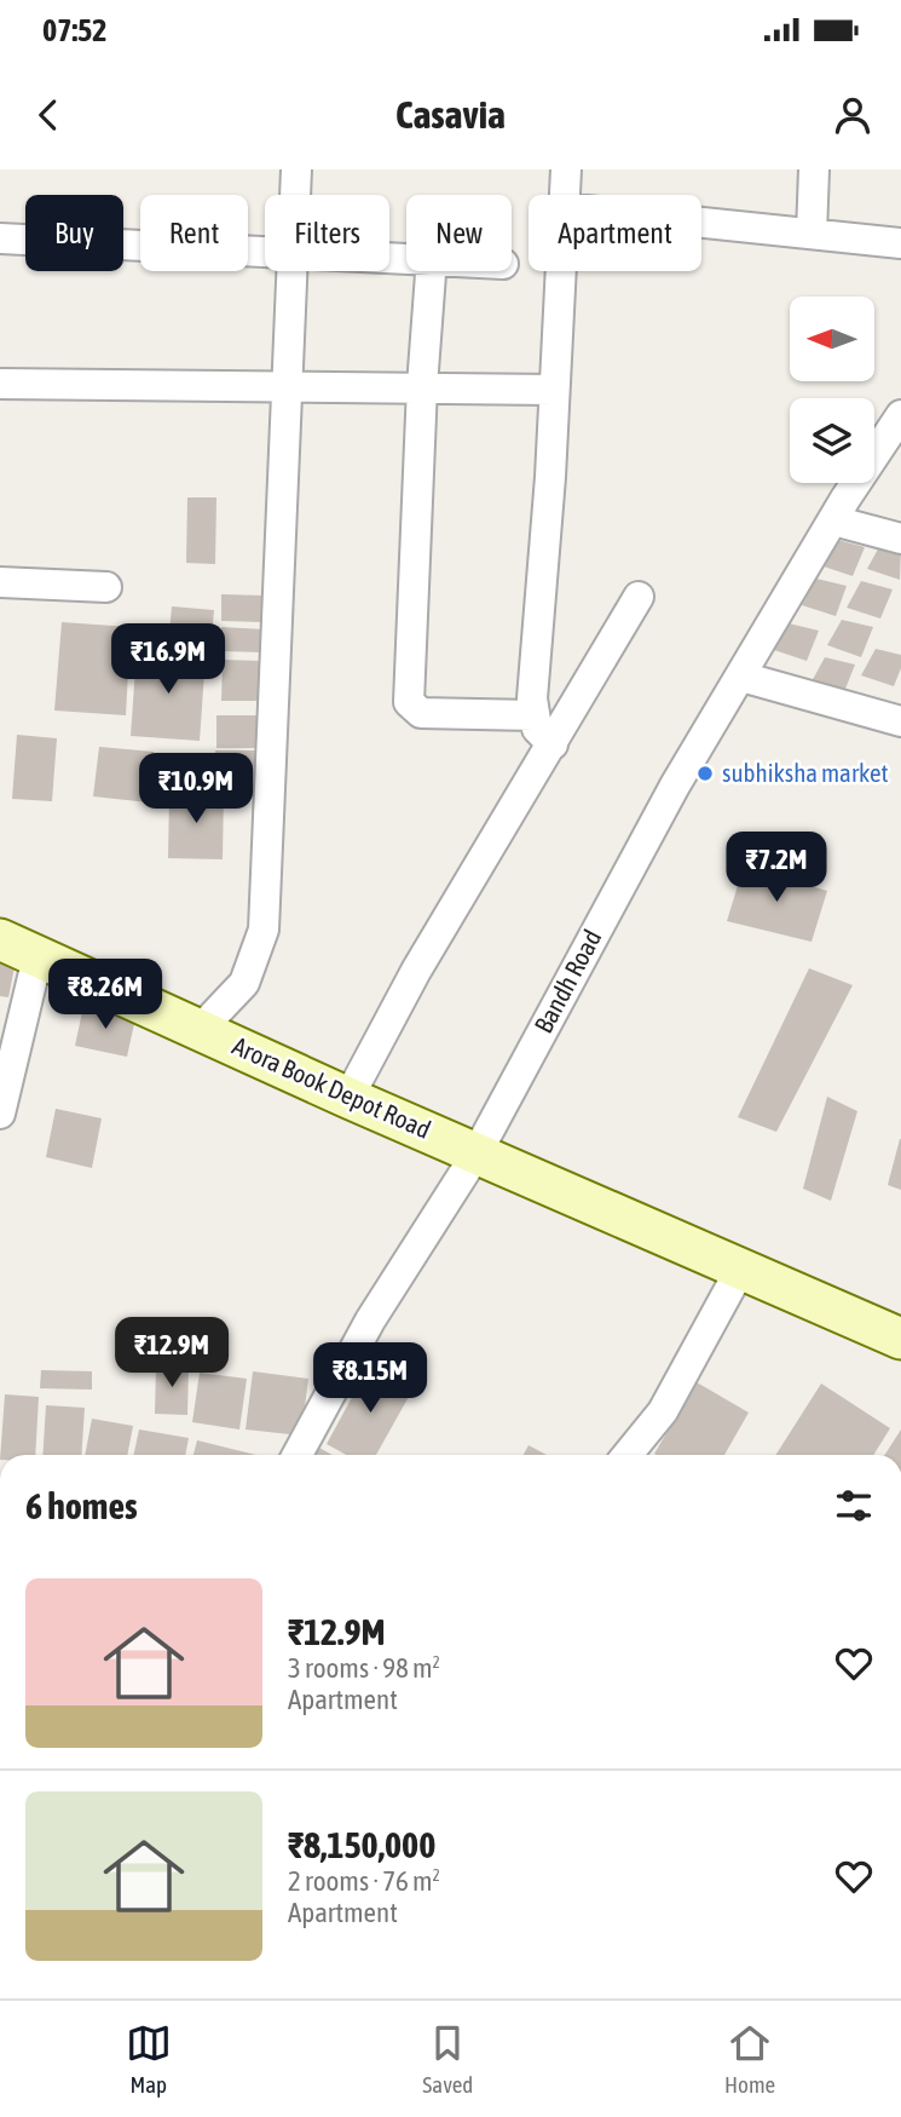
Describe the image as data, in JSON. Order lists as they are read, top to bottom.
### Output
{
  "streets": {
    "street": ["Bandh Road", "Arora Book Depot Road"]
  },
  "crossings": [
    ["Bandh Road", "Arora Book Depot Road"]
  ],
  "places": ["subhiksha market"],
  "north": "left",
  "page": {
    "status": "07:52",
    "header": "Casavia",
    "chip": [
      "Buy",
      "Rent",
      "Filters",
      "New",
      "Apartment"
    ],
    "price": [
      "₹16.9M",
      "₹10.9M",
      "₹7.2M",
      "₹8.26M",
      "₹12.9M",
      "₹8.15M"
    ],
    "heading": "6 homes",
    "list": [
      {
        "name": "₹12.9M",
        "note": "3 rooms · 98 m² · Apartment"
      },
      {
        "name": "₹8,150,000",
        "note": "2 rooms · 76 m² · Apartment"
      }
    ],
    "tabs": ["Map", "Saved", "Home"]
  }
}
